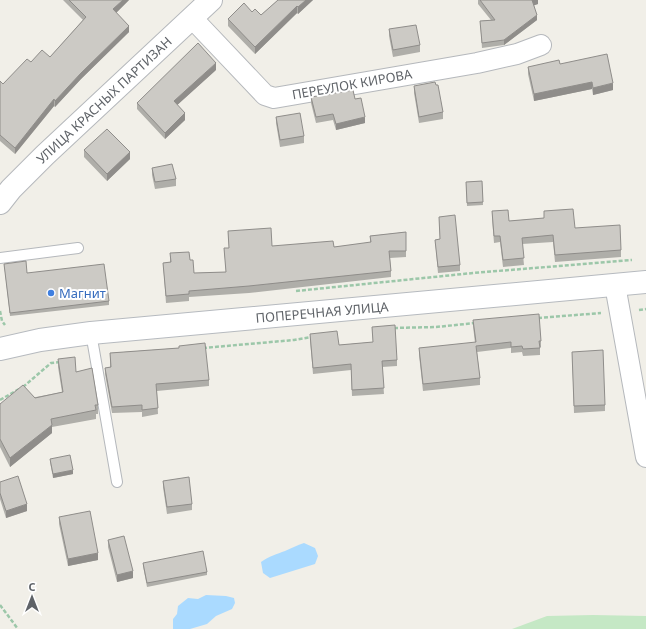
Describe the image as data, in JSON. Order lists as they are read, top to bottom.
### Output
{
  "streets": {
    "main road": ["УЛИЦА КРАСНЫХ ПАРТИЗАН", "ПОПЕРЕЧНАЯ УЛИЦА"],
    "street": ["ПЕРЕУЛОК КИРОВА"]
  },
  "crossings": [
    ["ПЕРЕУЛОК КИРОВА", "УЛИЦА КРАСНЫХ ПАРТИЗАН"]
  ],
  "places": ["Магнит"],
  "north": "top"
}
